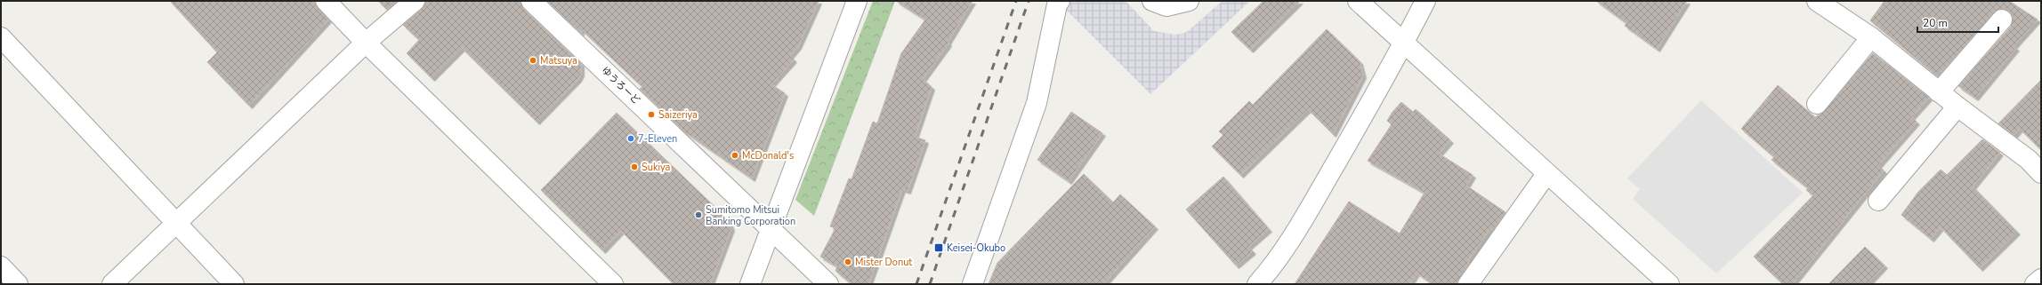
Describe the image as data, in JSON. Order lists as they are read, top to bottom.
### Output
{
  "streets": {
    "street": ["ゆうろーど"]
  },
  "places": {
    "other": [
      "Matsuya",
      "Saizeriya",
      "7-Eleven",
      "McDonald's",
      "Sukiya",
      "Sumitomo Mitsui Banking Corporation",
      "Mister Donut"
    ],
    "transit": ["Keisei-Okubo"]
  },
  "scale_bar": "20 m"
}
